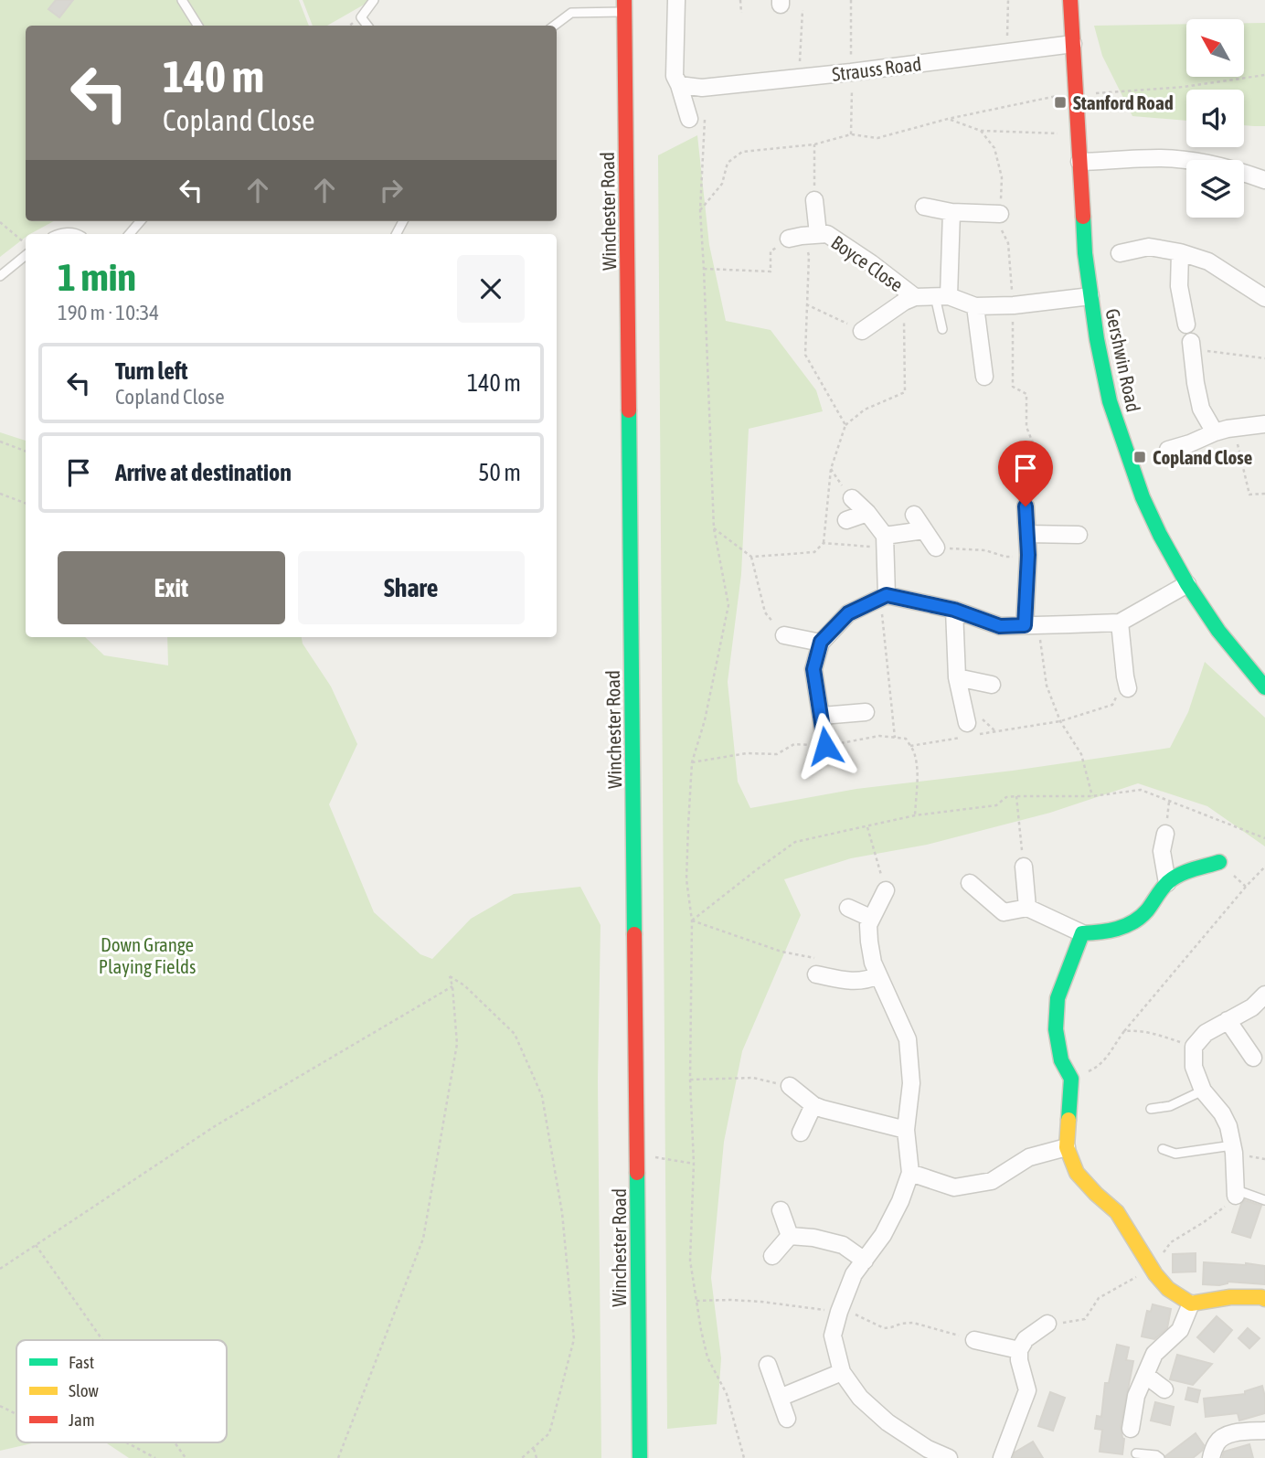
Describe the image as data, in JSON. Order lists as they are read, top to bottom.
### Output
{
  "streets": {
    "main road": ["Winchester Road", "Gershwin Road"],
    "street": ["Strauss Road", "Boyce Close"]
  },
  "crossings": [
    ["Strauss Road", "Gershwin Road"],
    ["Boyce Close", "Gershwin Road"]
  ],
  "parks": ["Down Grange Playing Fields"],
  "places": {
    "transit": ["Stanford Road", "Copland Close"]
  },
  "legend": ["Fast", "Slow", "Jam"],
  "north": "top left",
  "page": {
    "turn": ["140 m", "Copland Close"],
    "heading": ["1 min", "190 m · 10:34"],
    "list": [
      {
        "name": "Turn left",
        "note": "Copland Close",
        "value": "140 m"
      },
      {
        "name": "Arrive at destination",
        "value": "50 m"
      }
    ],
    "buttons": ["Exit", "Share"]
  }
}
